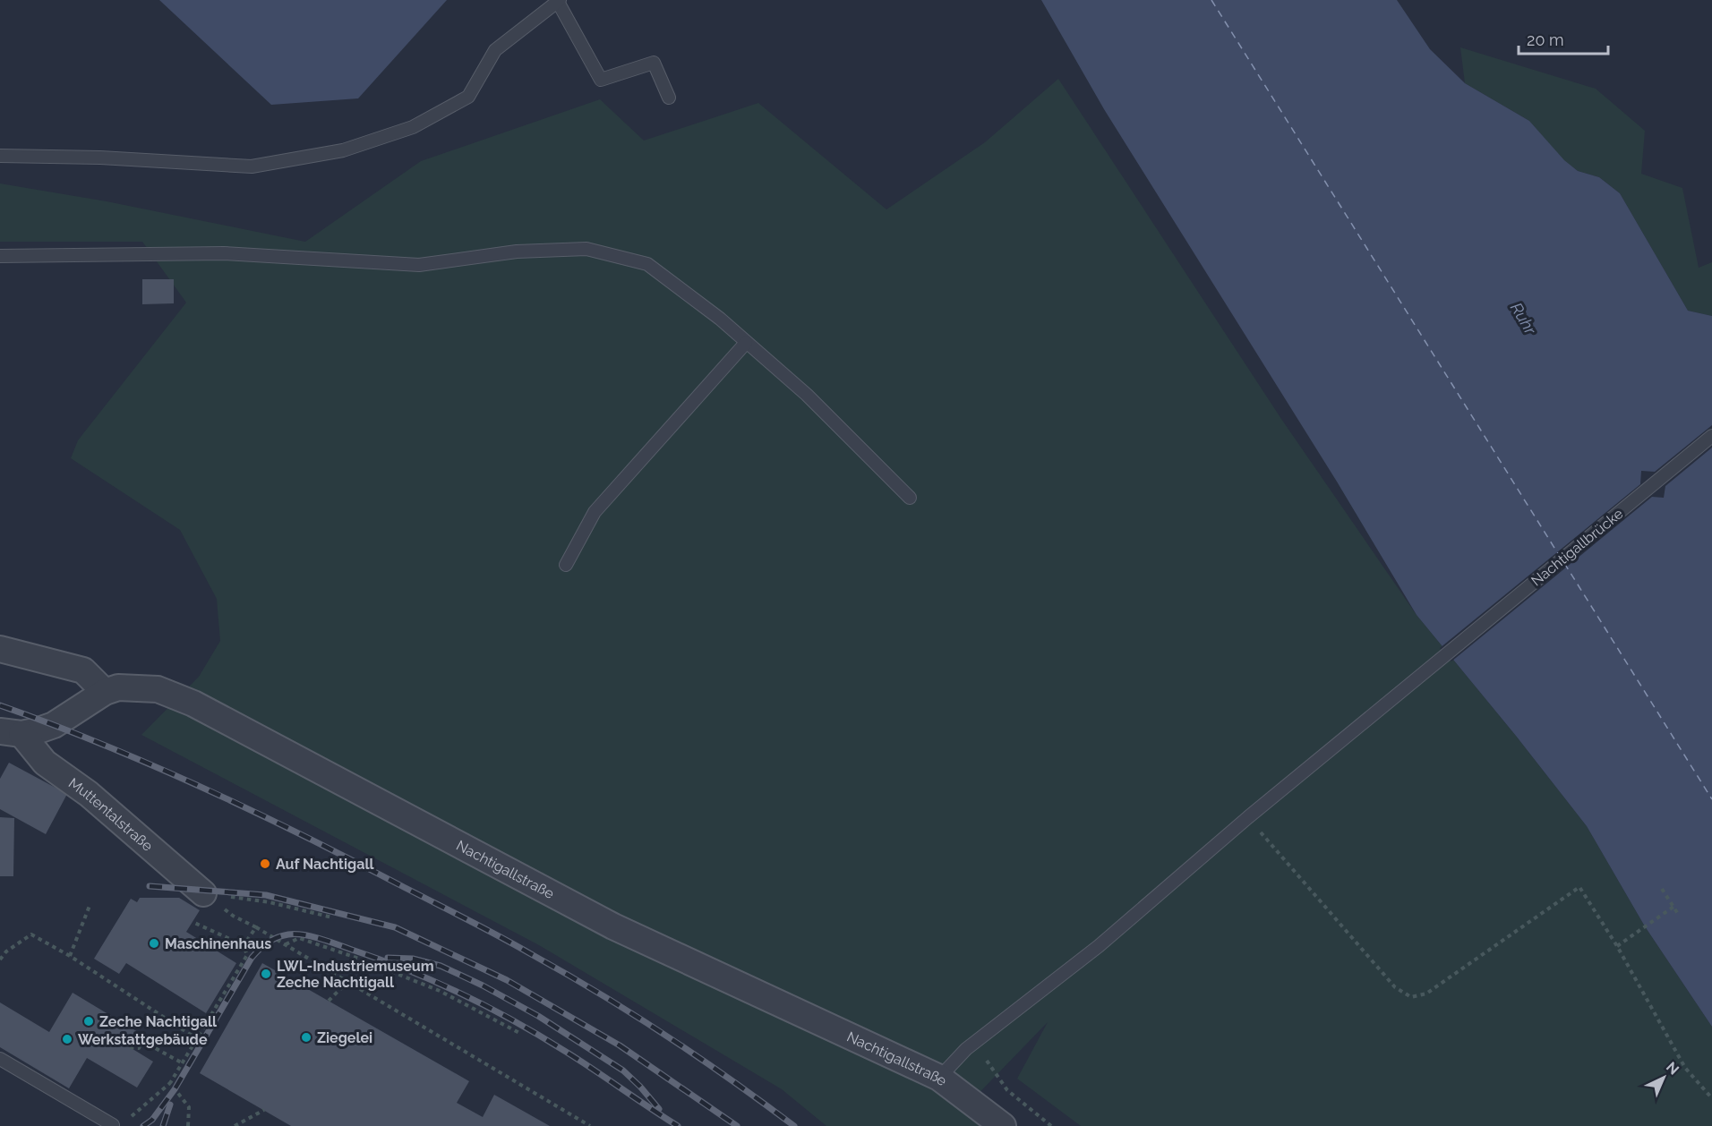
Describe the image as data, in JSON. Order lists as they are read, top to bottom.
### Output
{
  "streets": {
    "street": ["Muttentalstraße", "Nachtigallstraße"],
    "lane": ["Nachtigallbrücke"]
  },
  "crossings": [
    ["Nachtigallbrücke", "Nachtigallstraße"],
    ["Muttentalstraße", "Nachtigallstraße"]
  ],
  "water": ["Ruhr"],
  "places": [
    "Auf Nachtigall",
    "Maschinenhaus",
    "LWL-Industriemuseum Zeche Nachtigall",
    "Zeche Nachtigall",
    "Ziegelei",
    "Werkstattgebäude"
  ],
  "scale_bar": "20 m",
  "north": "top right"
}
